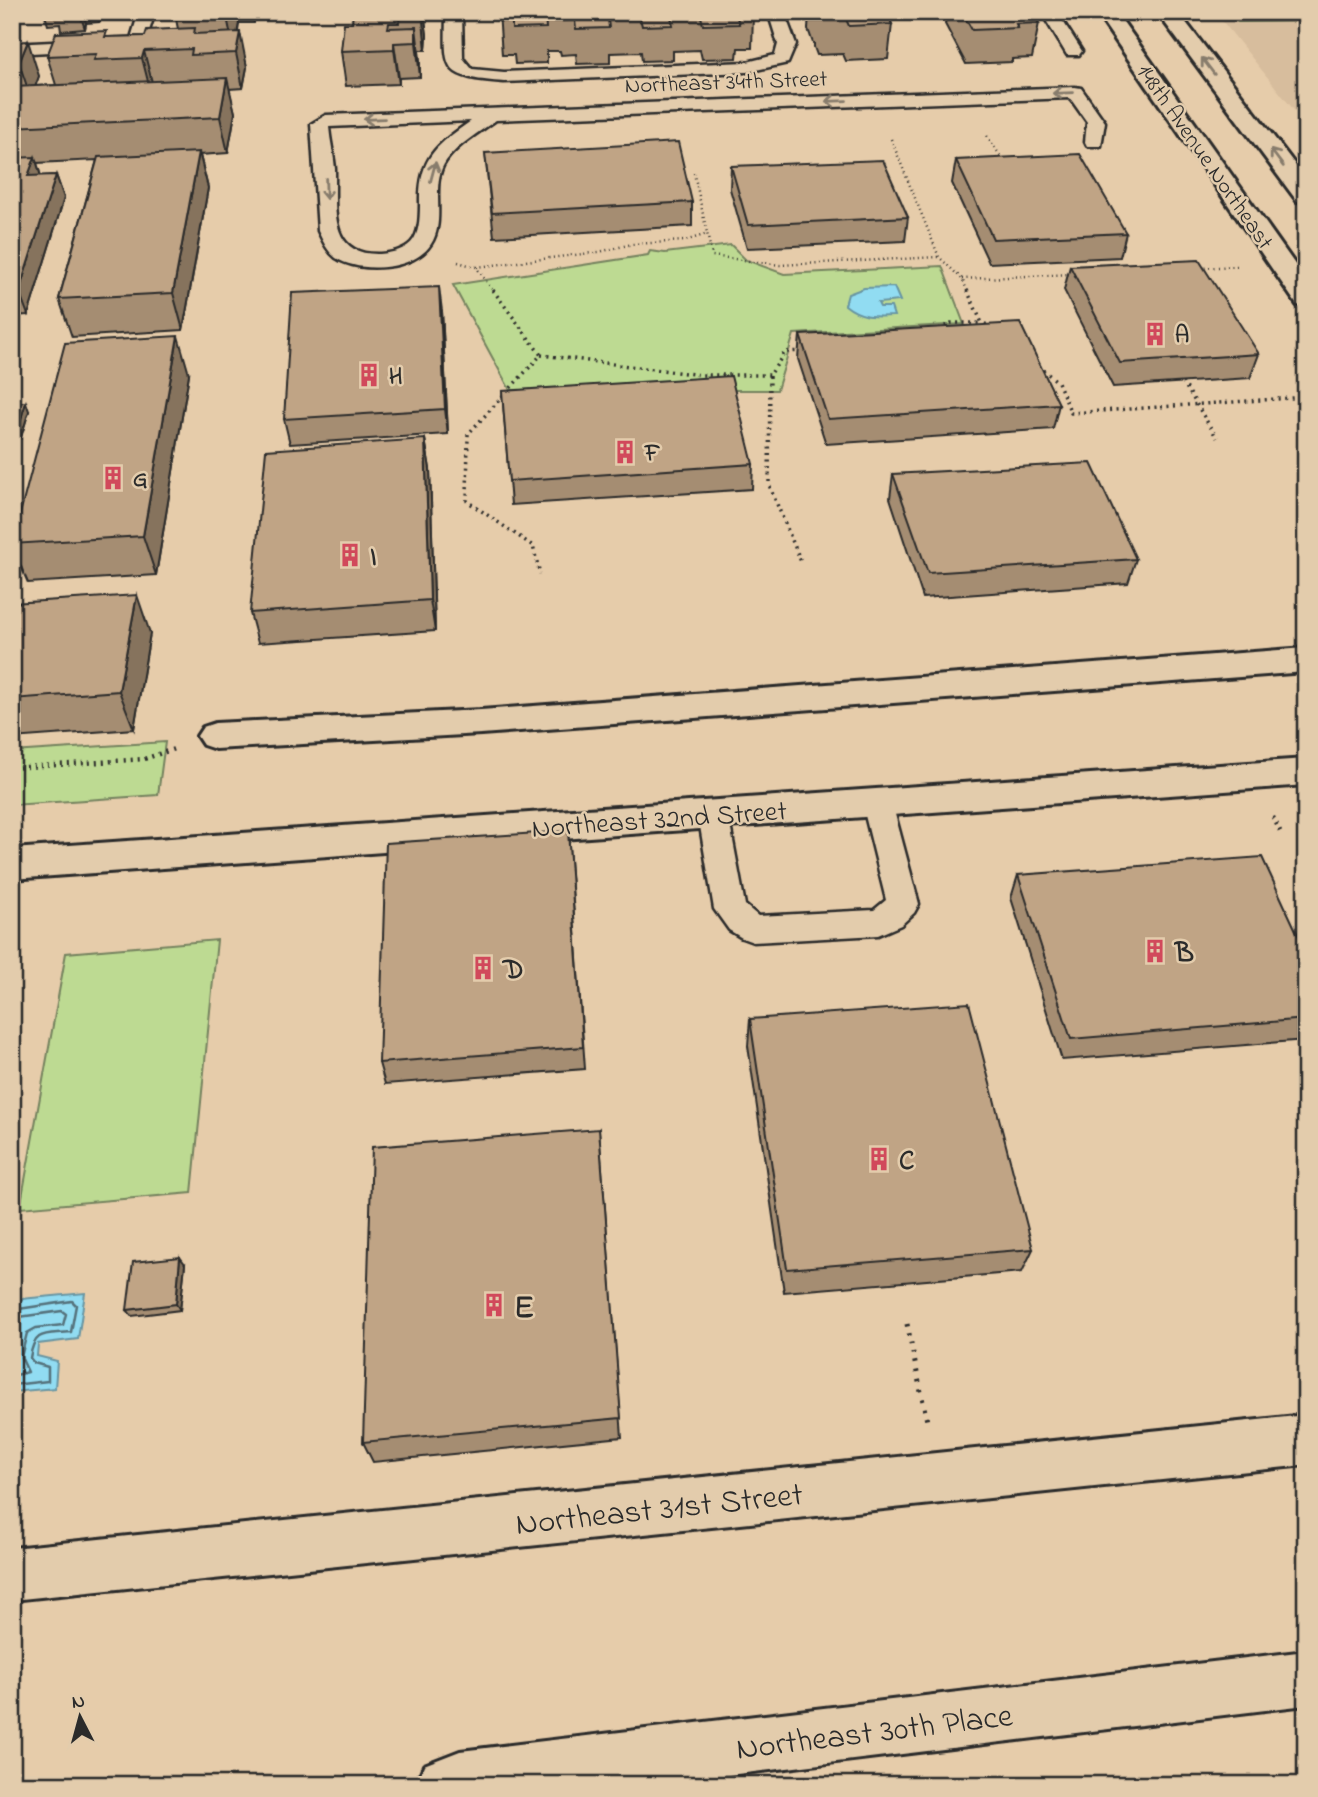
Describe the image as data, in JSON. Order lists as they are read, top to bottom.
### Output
{
  "streets": {
    "street": [
      "148th Avenue Northeast",
      "Northeast 32nd Street",
      "Northeast 31st Street",
      "Northeast 30th Place"
    ],
    "lane": ["Northeast 34th Street"]
  },
  "places": {
    "building": [
      "A",
      "H",
      "F",
      "G",
      "I",
      "B",
      "D",
      "C",
      "E"
    ]
  },
  "north": "top"
}
